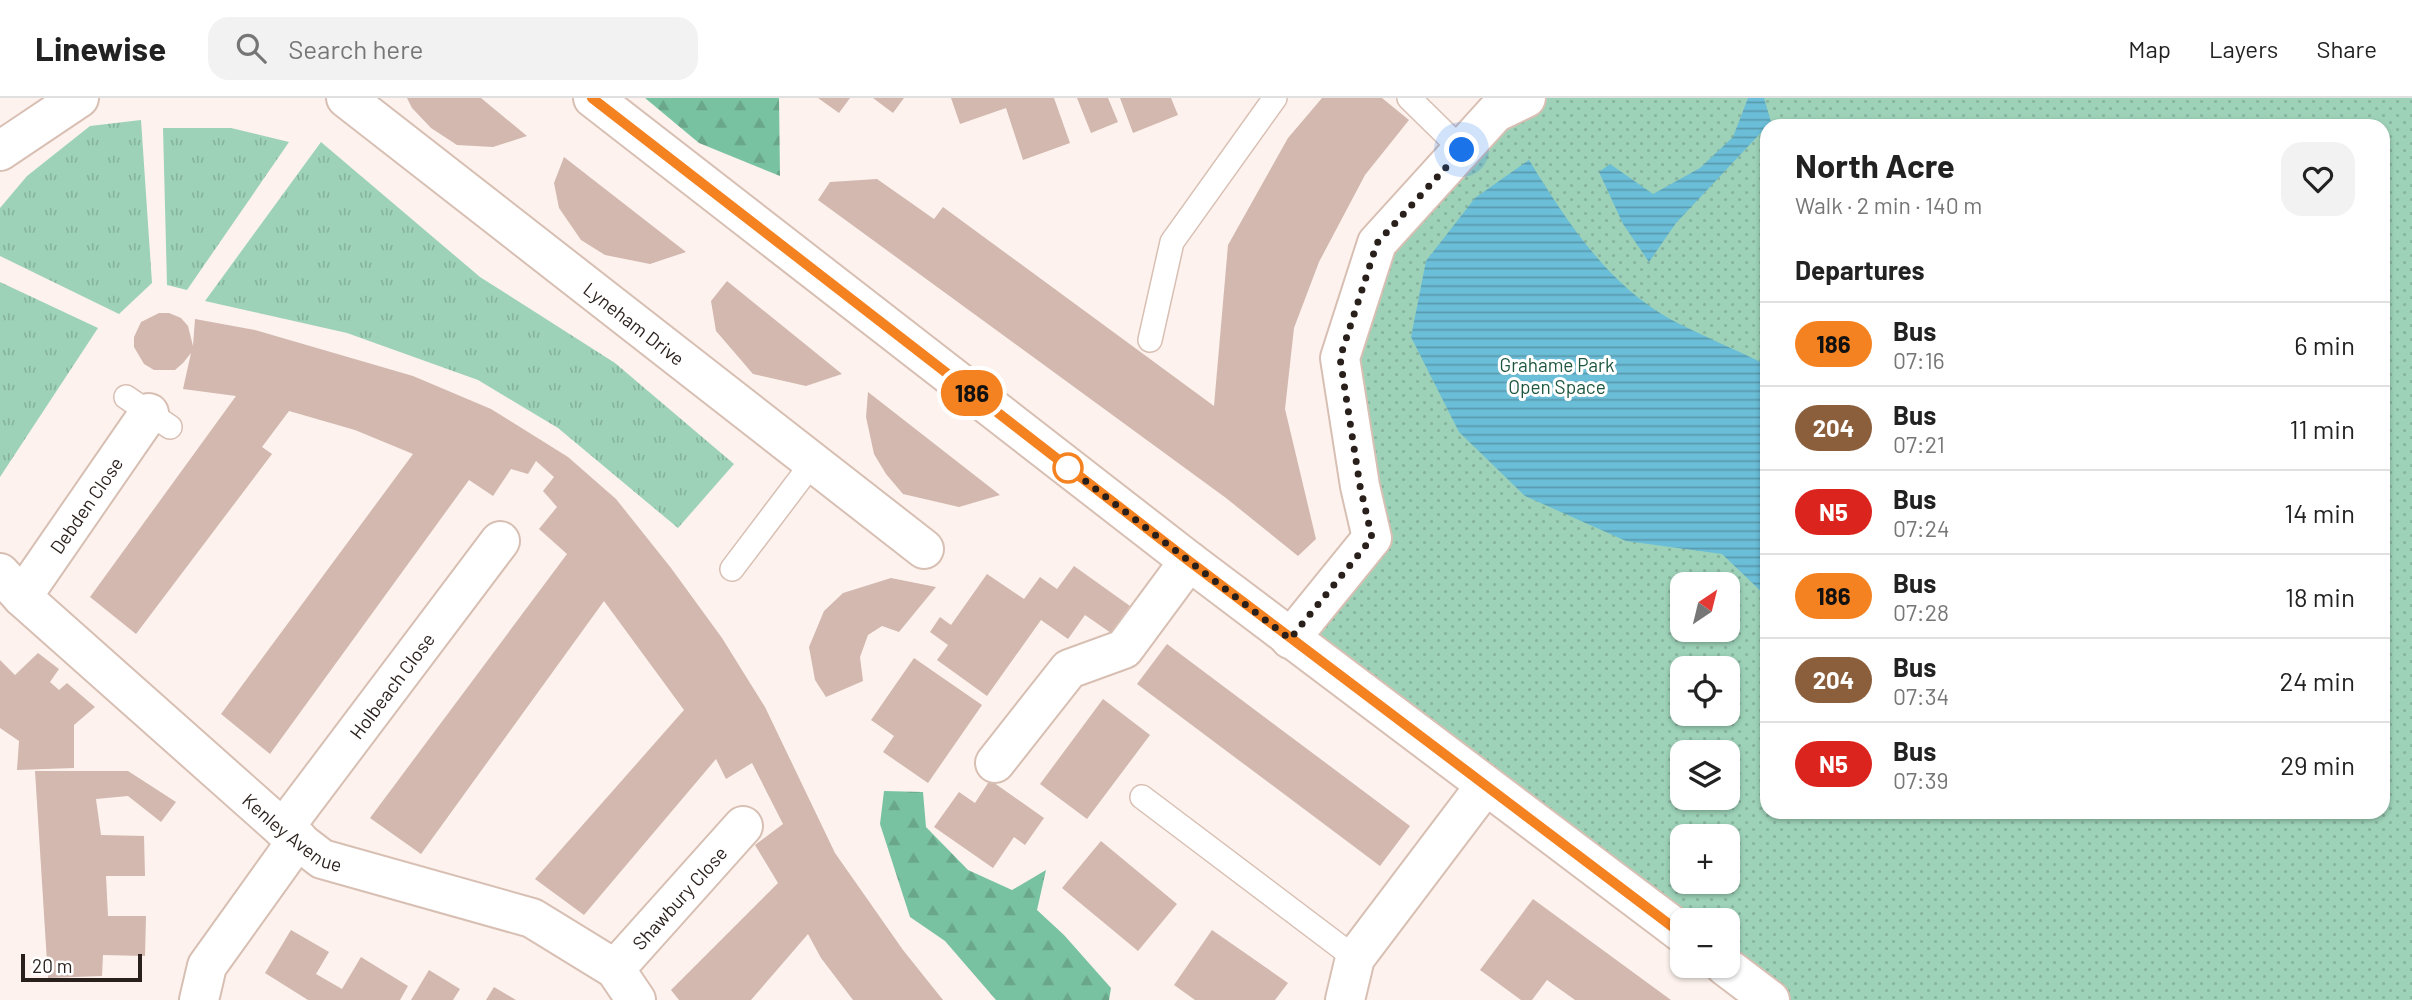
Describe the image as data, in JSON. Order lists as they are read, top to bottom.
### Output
{
  "streets": {
    "street": [
      "Lyneham Drive",
      "Debden Close",
      "Holbeach Close",
      "Kenley Avenue",
      "Shawbury Close"
    ]
  },
  "crossings": [
    ["Debden Close", "Kenley Avenue"],
    ["Holbeach Close", "Kenley Avenue"],
    ["Kenley Avenue", "Shawbury Close"]
  ],
  "parks": ["Grahame Park Open Space"],
  "lines": ["bus line 186"],
  "scale_bar": "20 m",
  "north": "top right",
  "page": {
    "header": "Linewise",
    "search": "Search here",
    "nav": ["Map", "Layers", "Share"],
    "on_map": "186",
    "heading": [
      ["North Acre", "Walk · 2 min · 140 m"],
      "Departures"
    ],
    "list": [
      {
        "mark": "186",
        "name": "Bus",
        "note": "07:16",
        "value": "6 min"
      },
      {
        "mark": "204",
        "name": "Bus",
        "note": "07:21",
        "value": "11 min"
      },
      {
        "mark": "N5",
        "name": "Bus",
        "note": "07:24",
        "value": "14 min"
      },
      {
        "mark": "186",
        "name": "Bus",
        "note": "07:28",
        "value": "18 min"
      },
      {
        "mark": "204",
        "name": "Bus",
        "note": "07:34",
        "value": "24 min"
      },
      {
        "mark": "N5",
        "name": "Bus",
        "note": "07:39",
        "value": "29 min"
      }
    ],
    "map_buttons": ["+", "−"],
    "scale": "20 m"
  }
}
